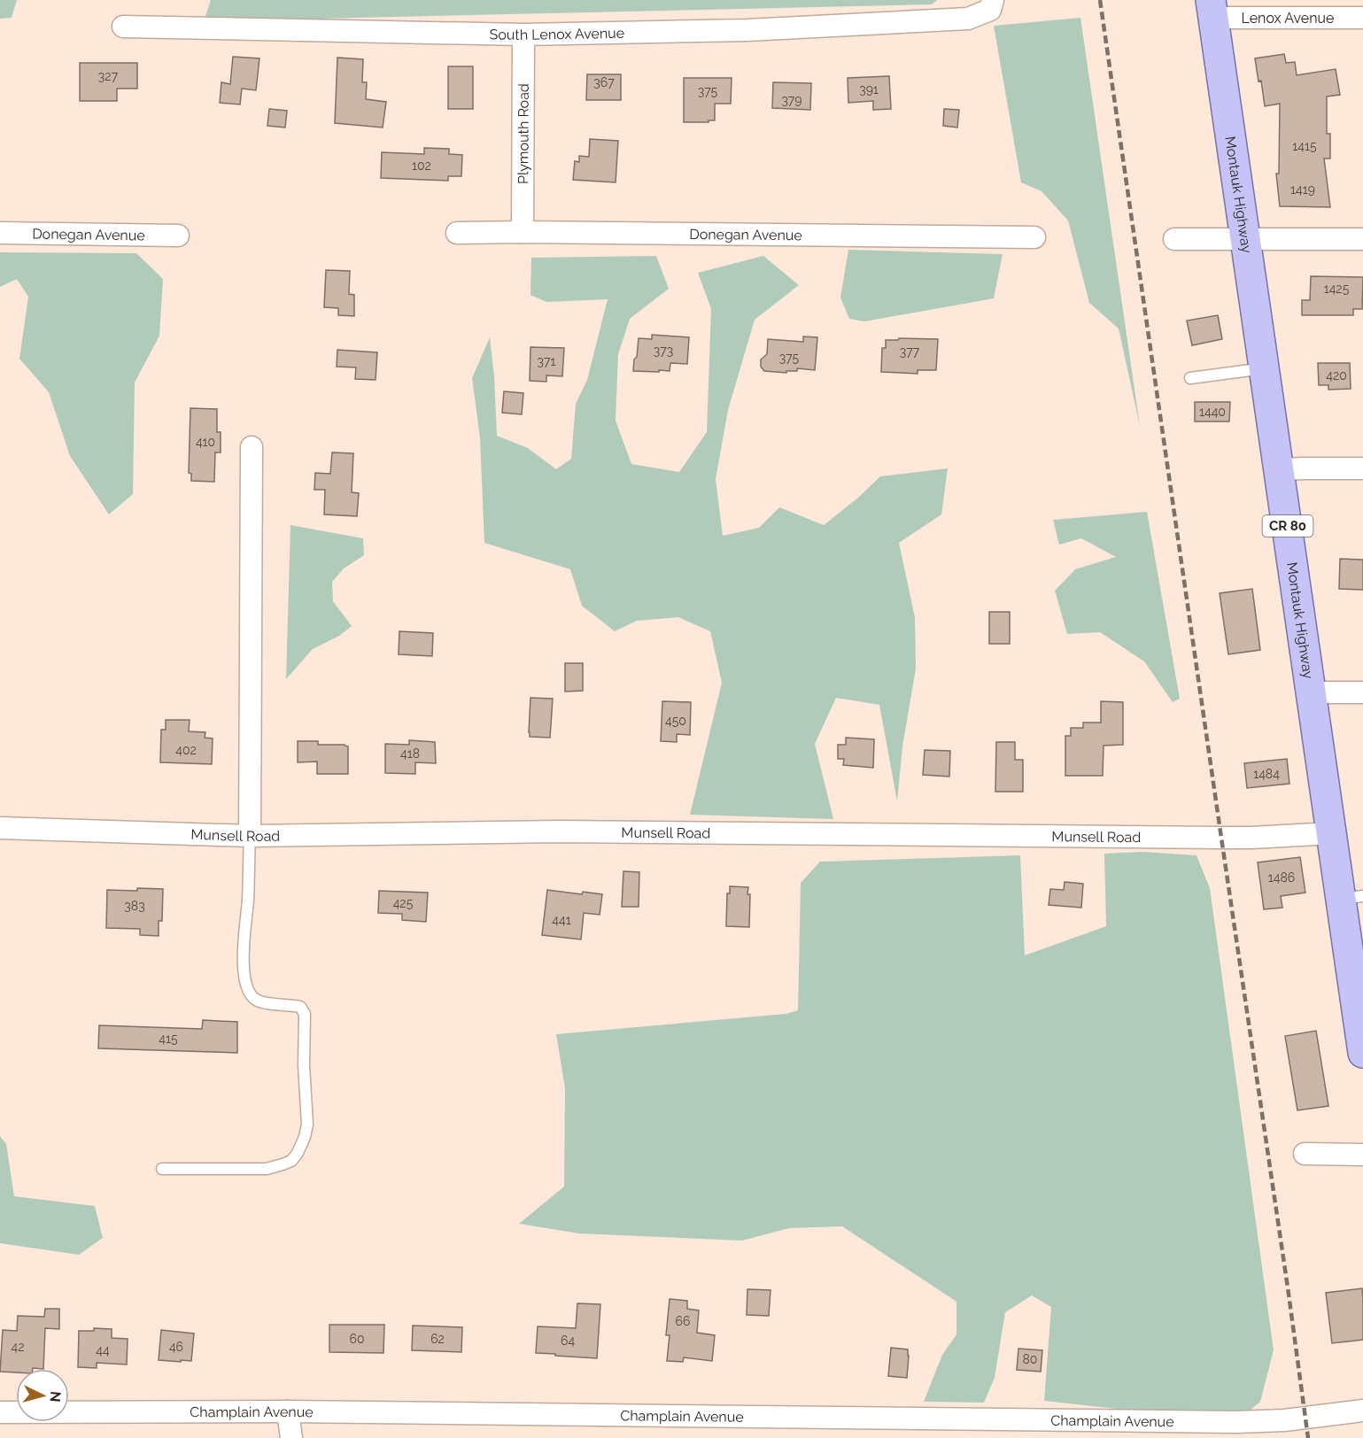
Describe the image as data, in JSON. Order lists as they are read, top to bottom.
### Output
{
  "streets": {
    "main road": ["Montauk Highway", "CR 80"],
    "street": [
      "Lenox Avenue",
      "South Lenox Avenue",
      "Plymouth Road",
      "Donegan Avenue",
      "Munsell Road",
      "Champlain Avenue"
    ]
  },
  "crossings": [
    ["Lenox Avenue", "Montauk Highway"],
    ["South Lenox Avenue", "Plymouth Road"],
    ["Plymouth Road", "Donegan Avenue"],
    ["Montauk Highway", "Munsell Road"]
  ],
  "house_numbers": [
    "327",
    "367",
    "391",
    "375",
    "379",
    "1415",
    "102",
    "1419",
    "1425",
    "373",
    "377",
    "375",
    "371",
    "420",
    "1440",
    "410",
    "450",
    "402",
    "418",
    "1484",
    "1486",
    "425",
    "383",
    "441",
    "415",
    "66",
    "60",
    "62",
    "64",
    "42",
    "46",
    "44",
    "80"
  ],
  "north": "right"
}
